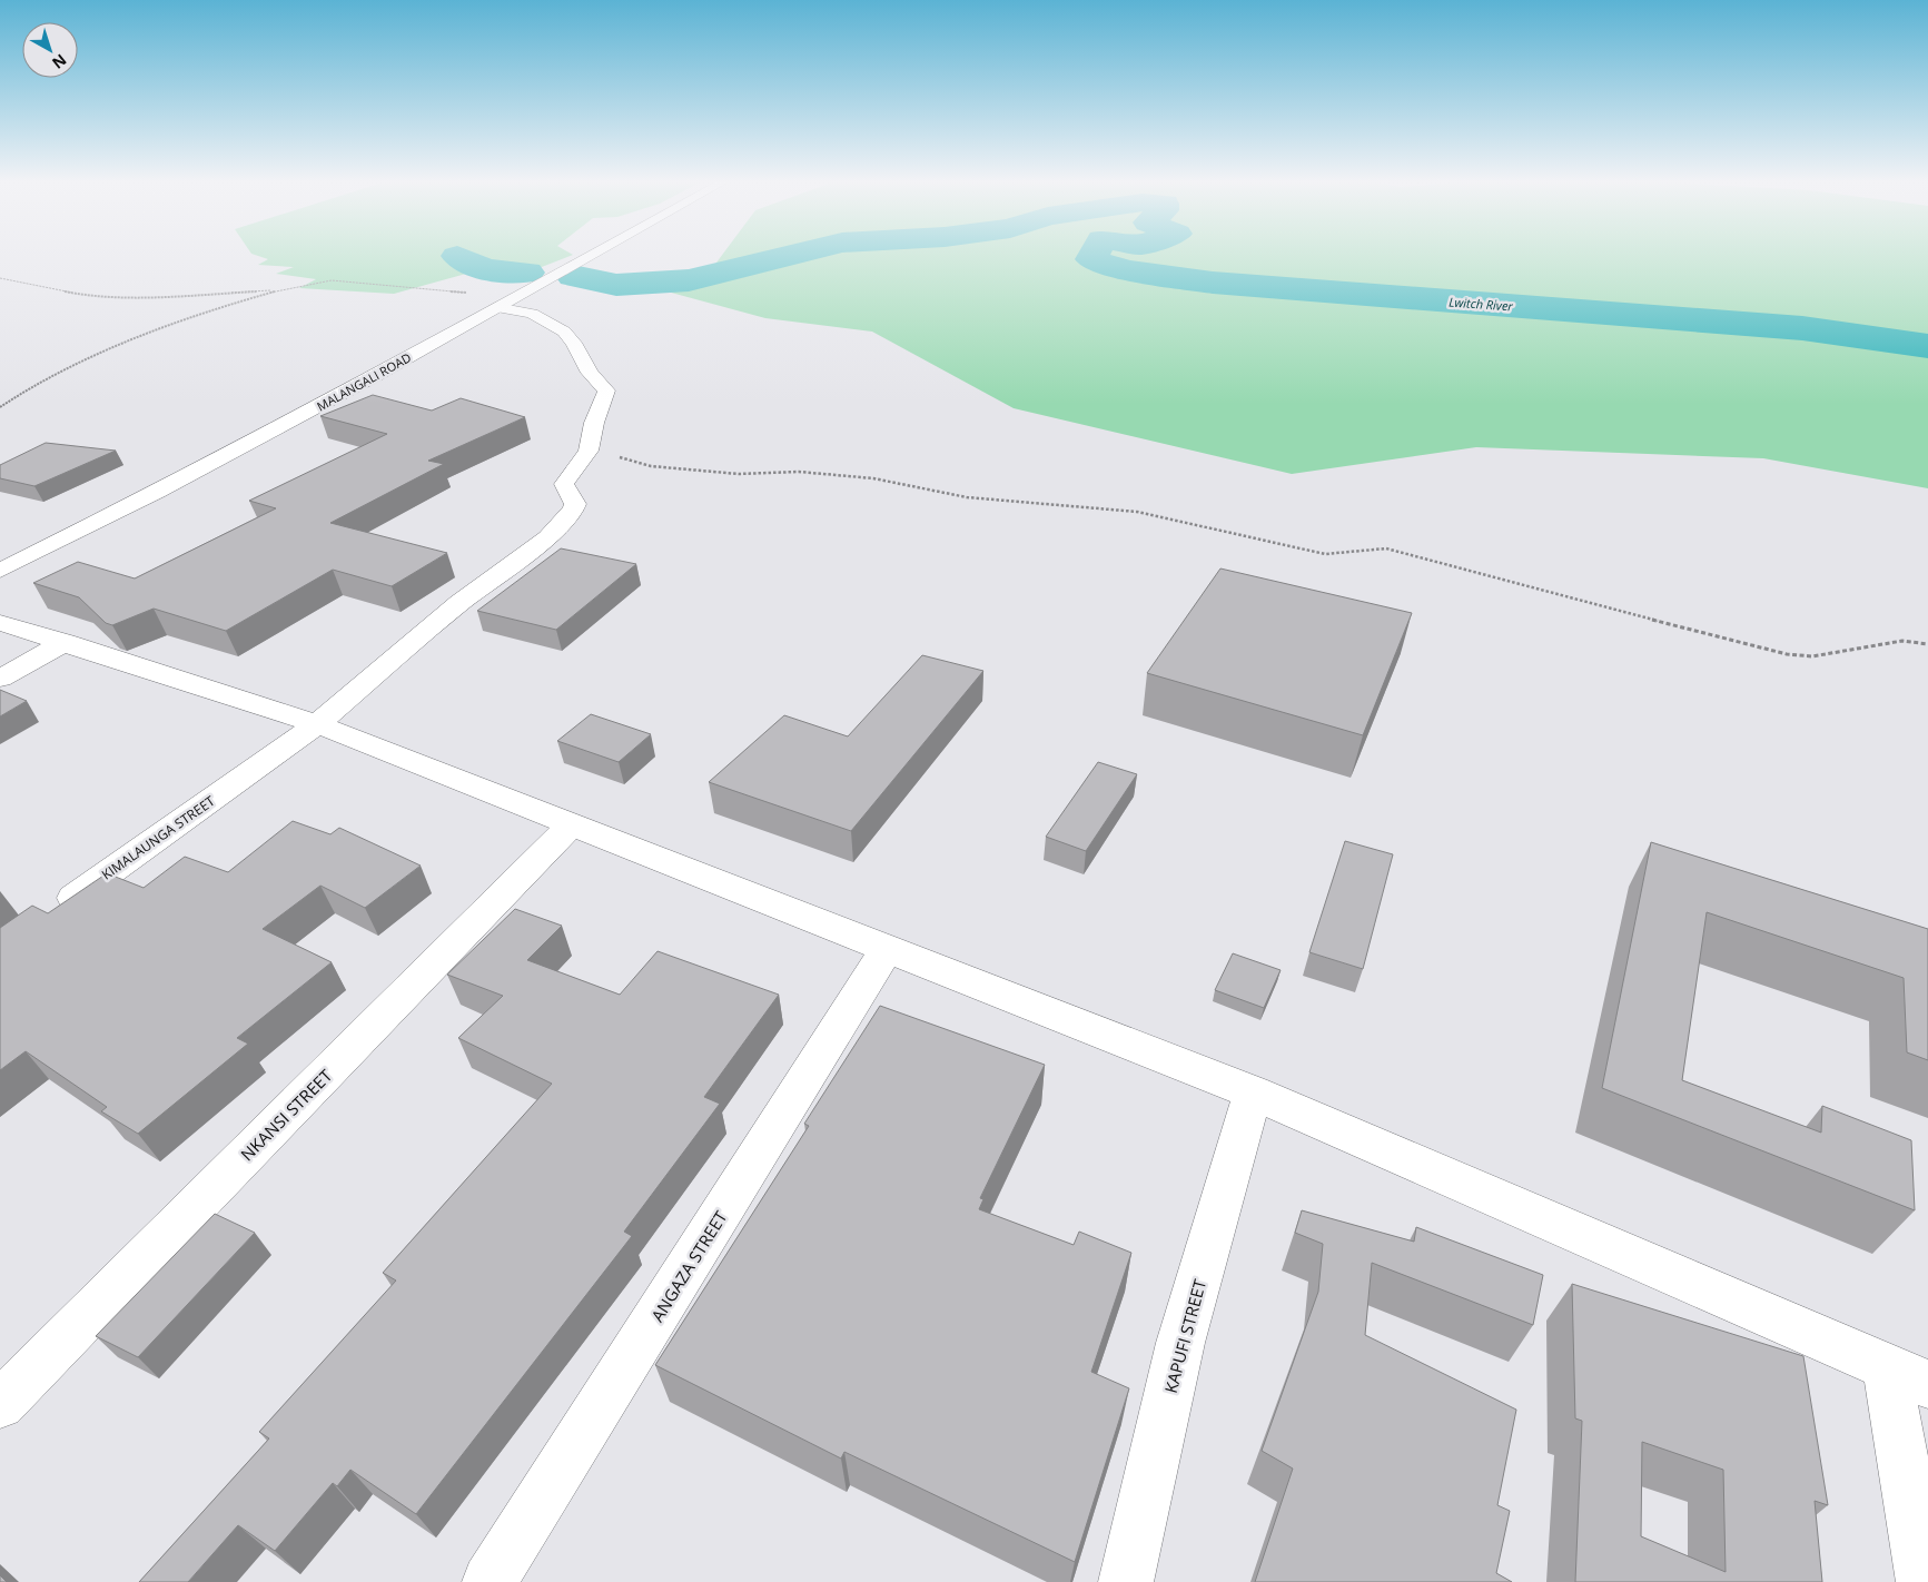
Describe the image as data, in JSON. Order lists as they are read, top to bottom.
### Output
{
  "streets": {
    "street": [
      "MALANGALI ROAD",
      "KIMALAUNGA STREET",
      "NKANSI STREET",
      "ANGAZA STREET",
      "KAPUFI STREET"
    ]
  },
  "water": ["Lwitch River"],
  "north": "bottom right"
}
